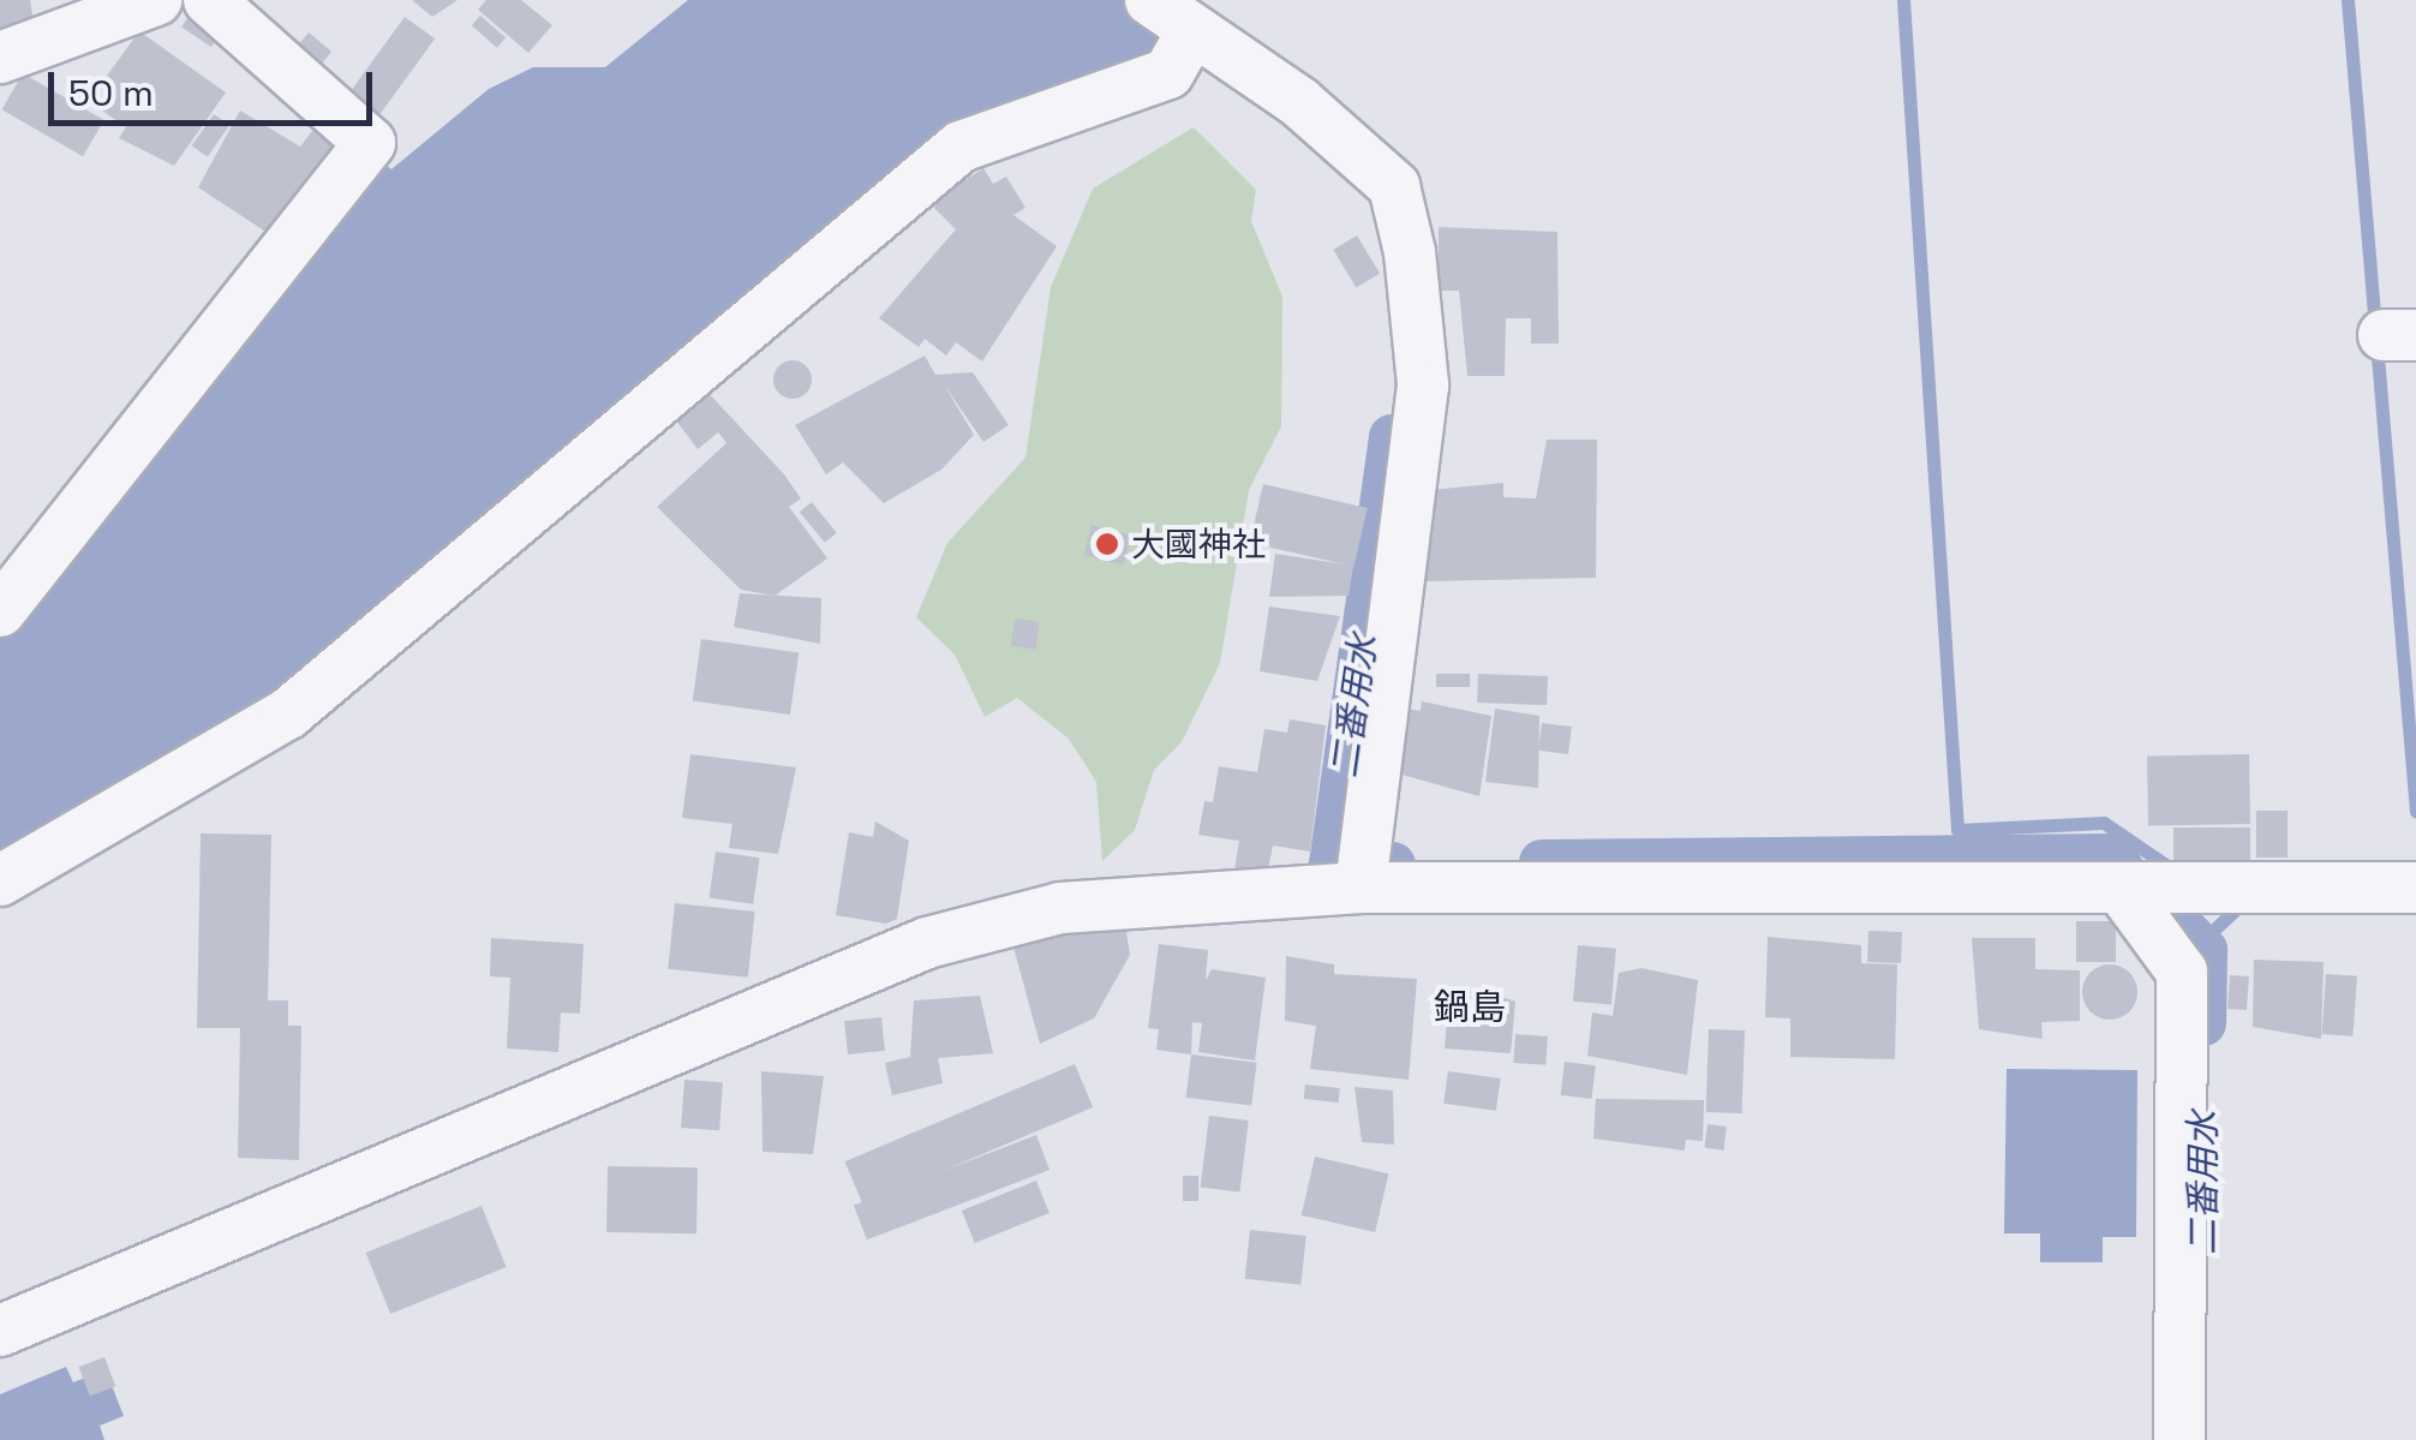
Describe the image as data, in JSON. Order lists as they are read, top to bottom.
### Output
{
  "districts": ["鍋島"],
  "water": ["二番用水"],
  "places": ["大國神社"],
  "scale_bar": "50 m"
}
